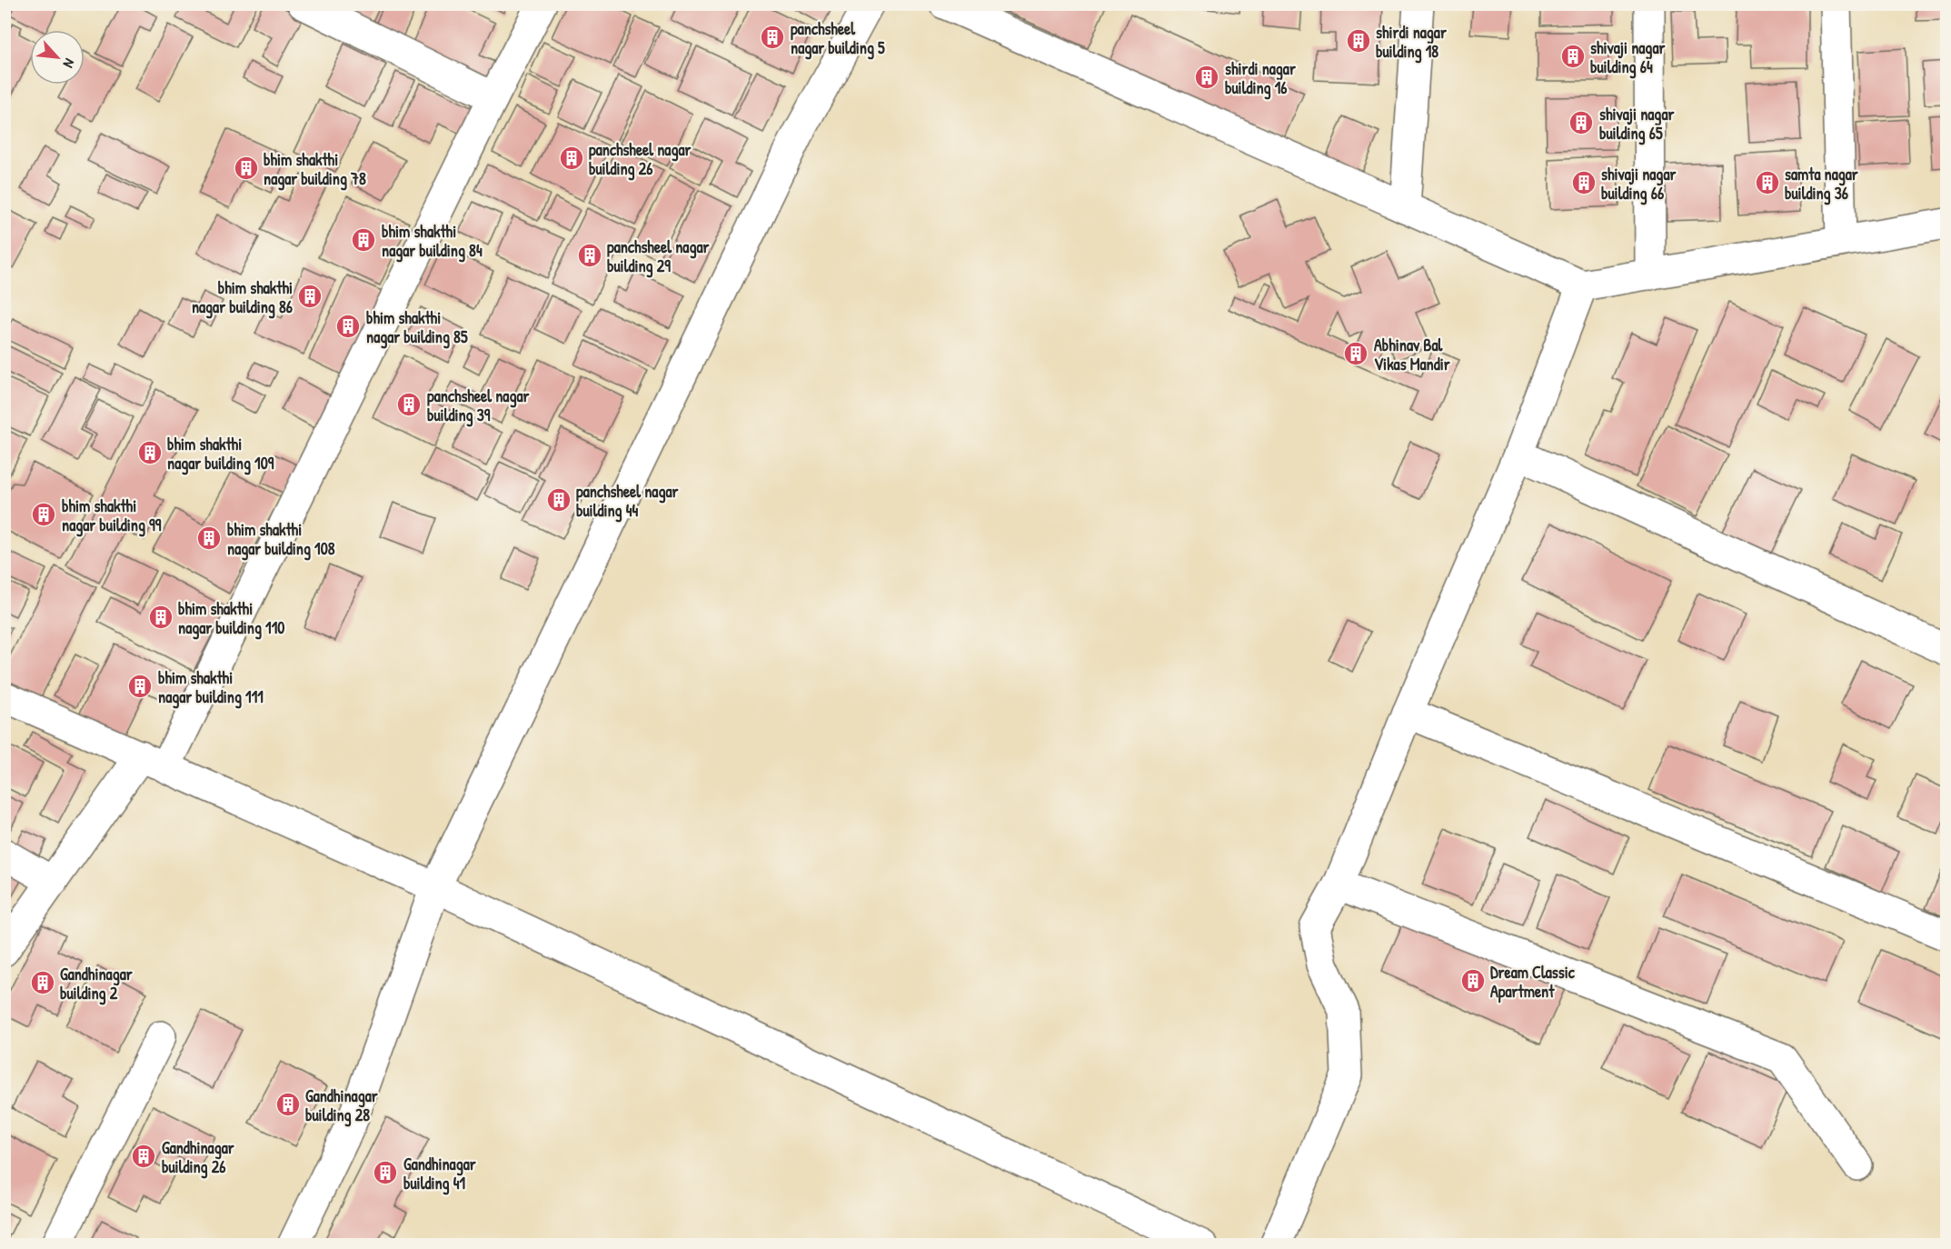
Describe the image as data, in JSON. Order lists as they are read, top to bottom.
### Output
{
  "places": {
    "building": [
      "panchsheel nagar building 5",
      "shirdi nagar building 18",
      "shivaji nagar building 64",
      "shirdi nagar building 16",
      "shivaji nagar building 65",
      "panchsheel nagar building 26",
      "bhim shakthi nagar building 78",
      "shivaji nagar building 66",
      "samta nagar building 36",
      "bhim shakthi nagar building 84",
      "panchsheel nagar building 29",
      "bhim shakthi nagar building 86",
      "bhim shakthi nagar building 85",
      "Abhinav Bal Vikas Mandir",
      "panchsheel nagar building 39",
      "bhim shakthi nagar building 109",
      "panchsheel nagar building 44",
      "bhim shakthi nagar building 99",
      "bhim shakthi nagar building 108",
      "bhim shakthi nagar building 110",
      "bhim shakthi nagar building 111",
      "Dream Classic Apartment",
      "Gandhinagar building 2",
      "Gandhinagar building 28",
      "Gandhinagar building 26",
      "Gandhinagar building 41"
    ]
  },
  "north": "bottom right"
}
